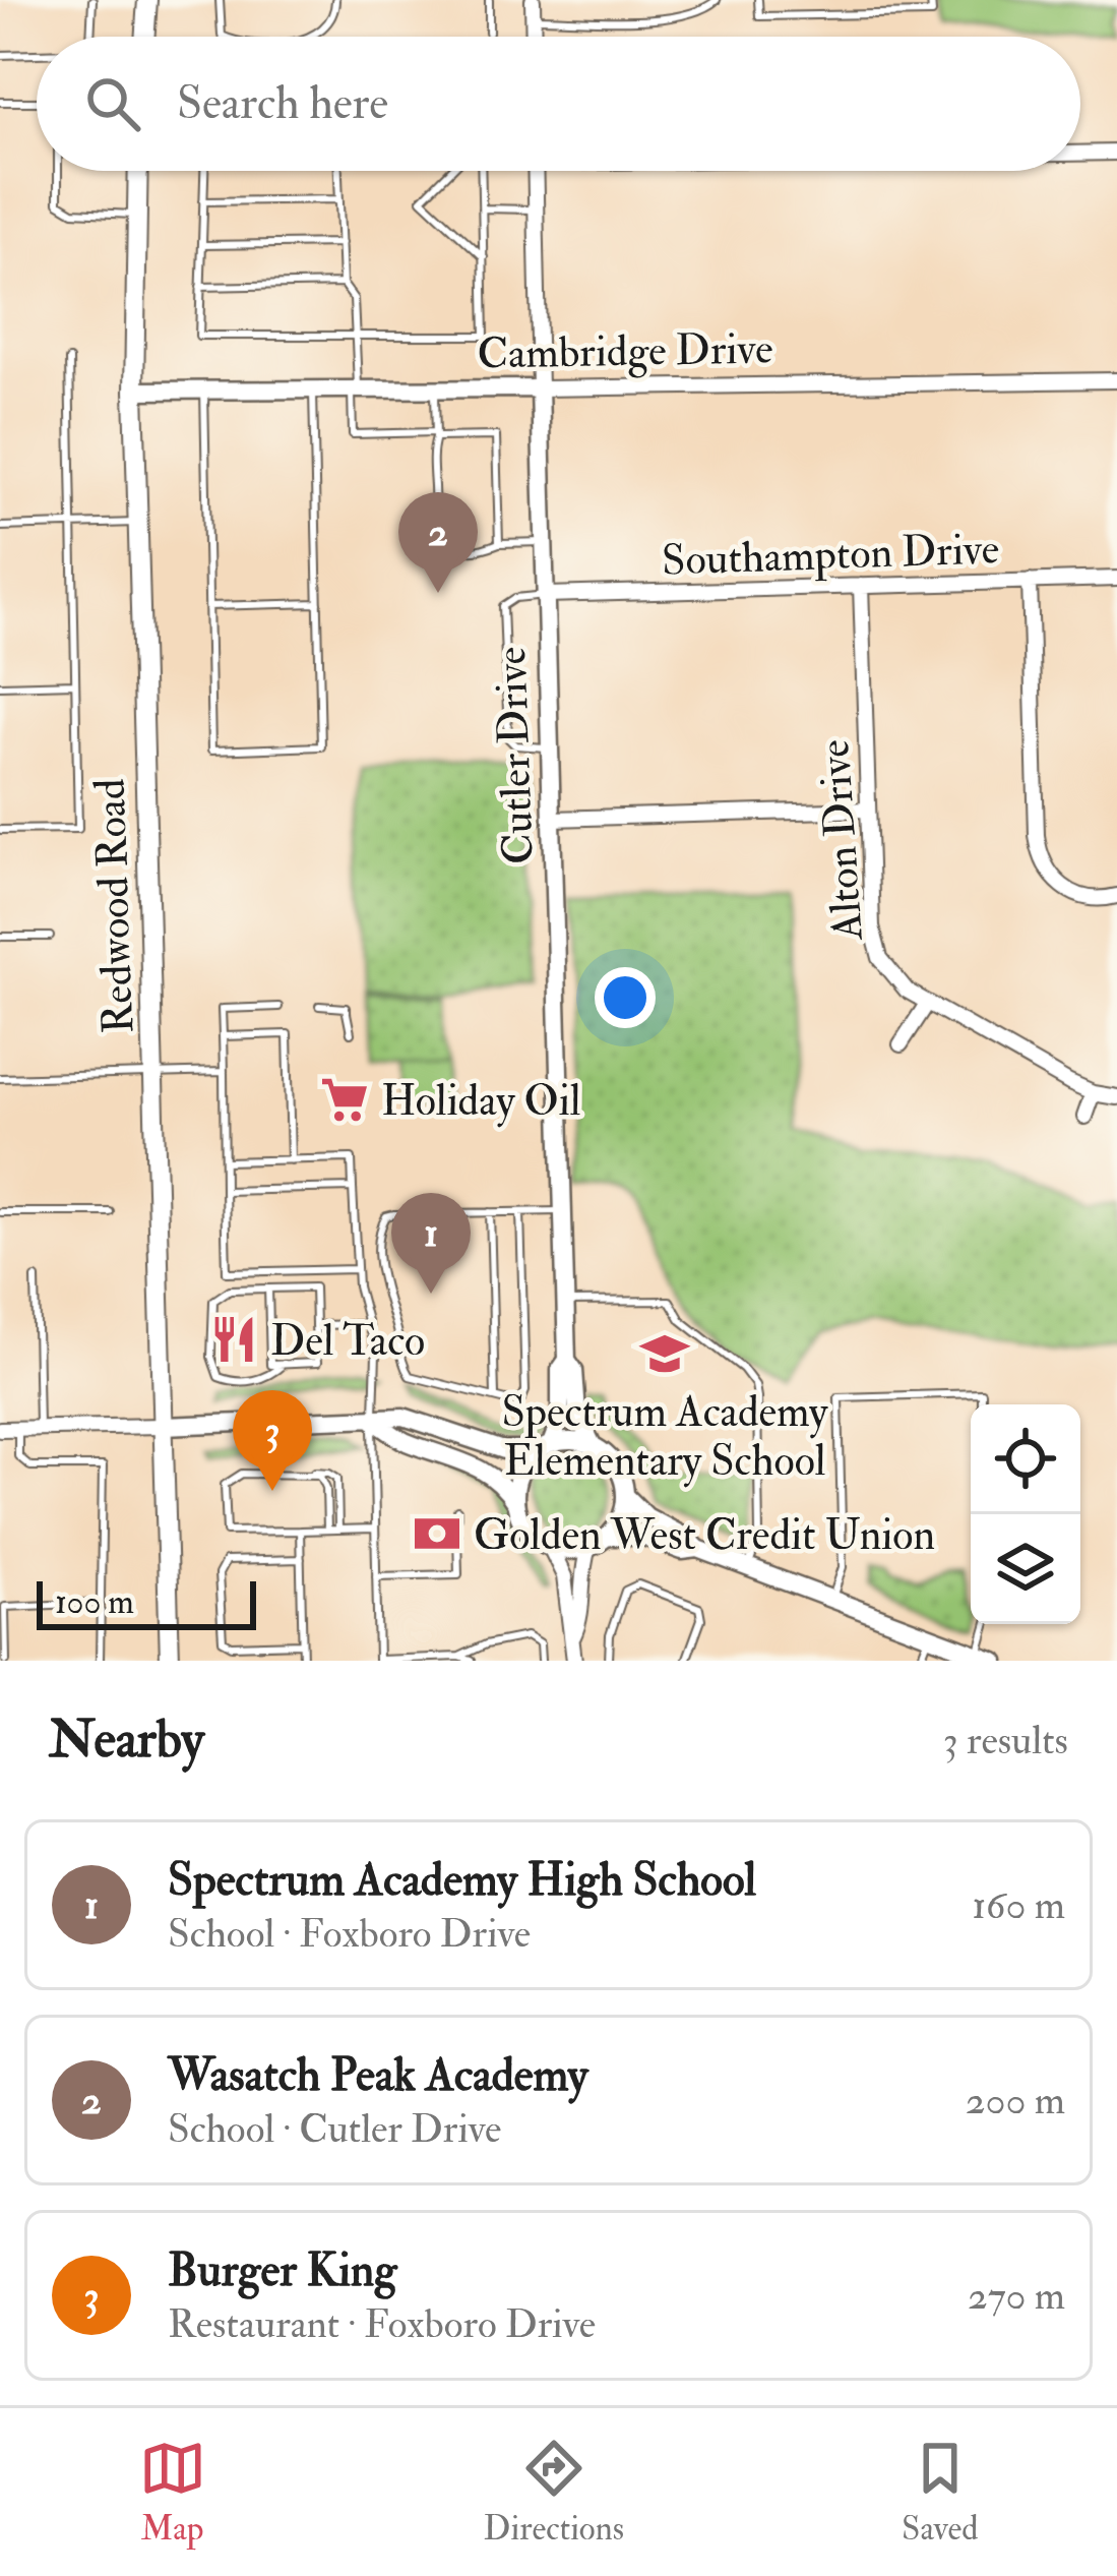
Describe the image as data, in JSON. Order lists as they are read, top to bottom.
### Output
{
  "streets": {
    "main road": ["Redwood Road"],
    "street": [
      "Cambridge Drive",
      "Southampton Drive",
      "Cutler Drive",
      "Alton Drive"
    ]
  },
  "crossings": [
    ["Cambridge Drive", "Cutler Drive"],
    ["Cambridge Drive", "Redwood Road"],
    ["Southampton Drive", "Cutler Drive"],
    ["Southampton Drive", "Alton Drive"]
  ],
  "places": {
    "supermarket": ["Holiday Oil"],
    "restaurant": ["Del Taco"],
    "school or university": ["Spectrum Academy Elementary School"],
    "bank": ["Golden West Credit Union"]
  },
  "scale_bar": "100 m",
  "page": {
    "search": "Search here",
    "pins": ["2", "1", "3"],
    "scale": "100 m",
    "heading": ["Nearby", "3 results"],
    "list": [
      {
        "mark": "1",
        "name": "Spectrum Academy High School",
        "note": "School · Foxboro Drive",
        "value": "160 m"
      },
      {
        "mark": "2",
        "name": "Wasatch Peak Academy",
        "note": "School · Cutler Drive",
        "value": "200 m"
      },
      {
        "mark": "3",
        "name": "Burger King",
        "note": "Restaurant · Foxboro Drive",
        "value": "270 m"
      }
    ],
    "nav": ["Map", "Directions", "Saved"]
  }
}
